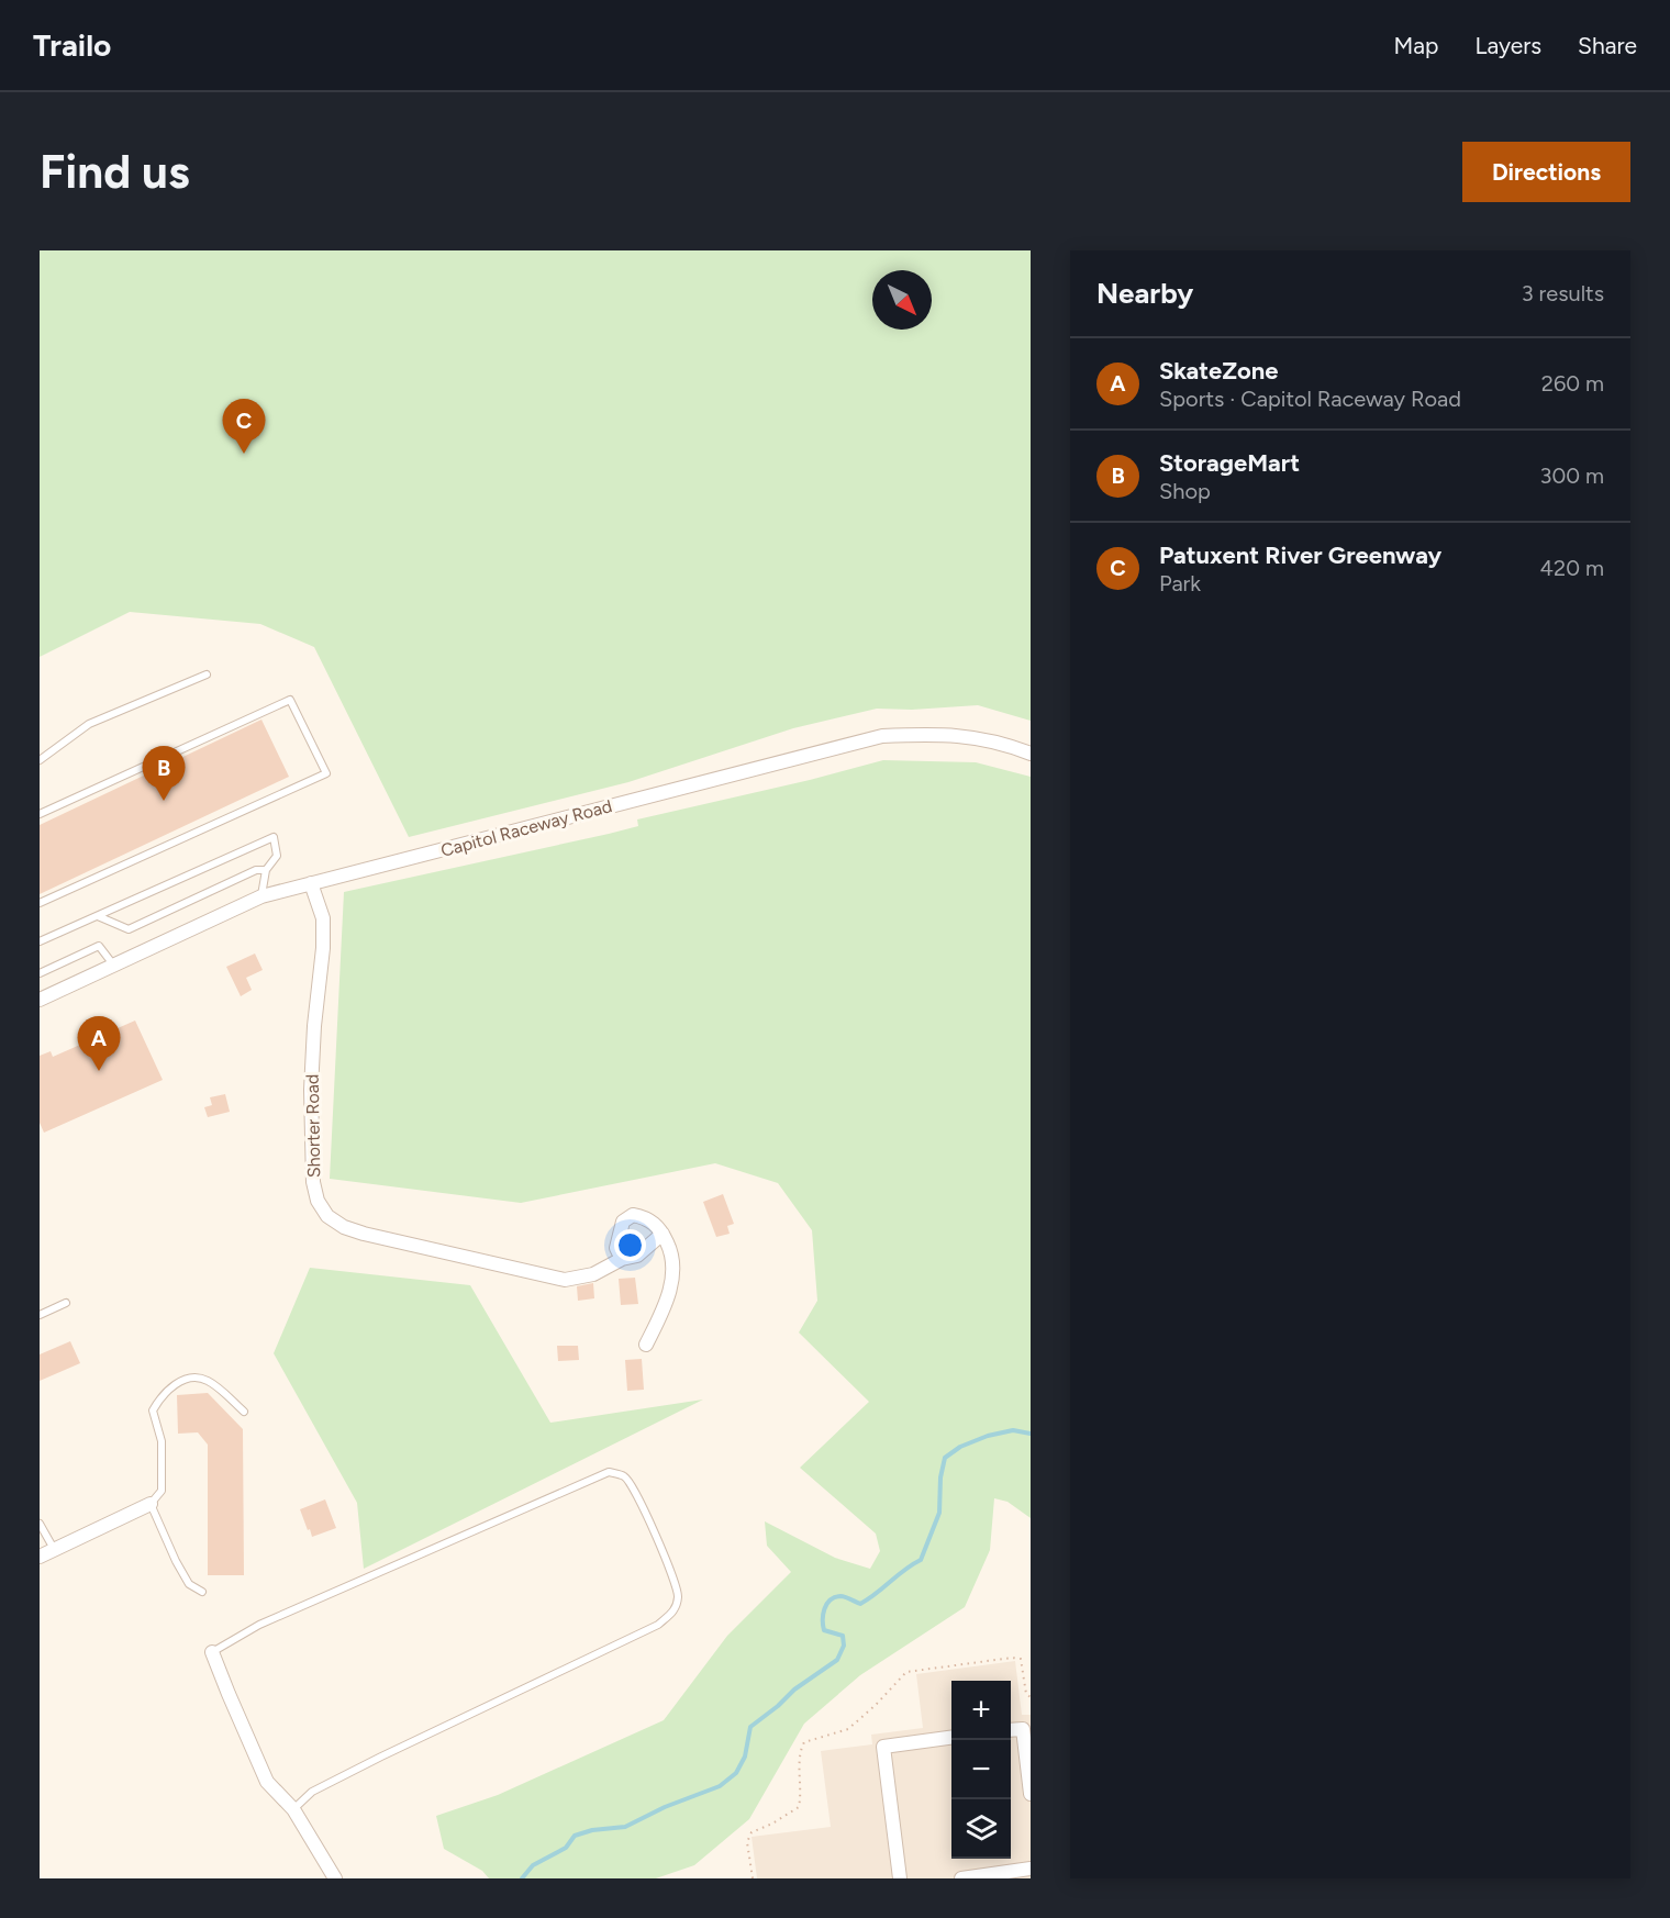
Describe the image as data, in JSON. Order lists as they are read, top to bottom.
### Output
{
  "streets": {
    "street": ["Capitol Raceway Road", "Shorter Road"]
  },
  "crossings": [
    ["Capitol Raceway Road", "Shorter Road"]
  ],
  "north": "bottom right",
  "page": {
    "header": "Trailo",
    "nav": ["Map", "Layers", "Share"],
    "buttons": "Directions",
    "title": "Find us",
    "heading": ["Nearby", "3 results"],
    "list": [
      {
        "mark": "A",
        "name": "SkateZone",
        "note": "Sports · Capitol Raceway Road",
        "value": "260 m"
      },
      {
        "mark": "B",
        "name": "StorageMart",
        "note": "Shop",
        "value": "300 m"
      },
      {
        "mark": "C",
        "name": "Patuxent River Greenway",
        "note": "Park",
        "value": "420 m"
      }
    ],
    "pins": ["C", "B", "A"],
    "map_buttons": ["+", "−"]
  }
}
